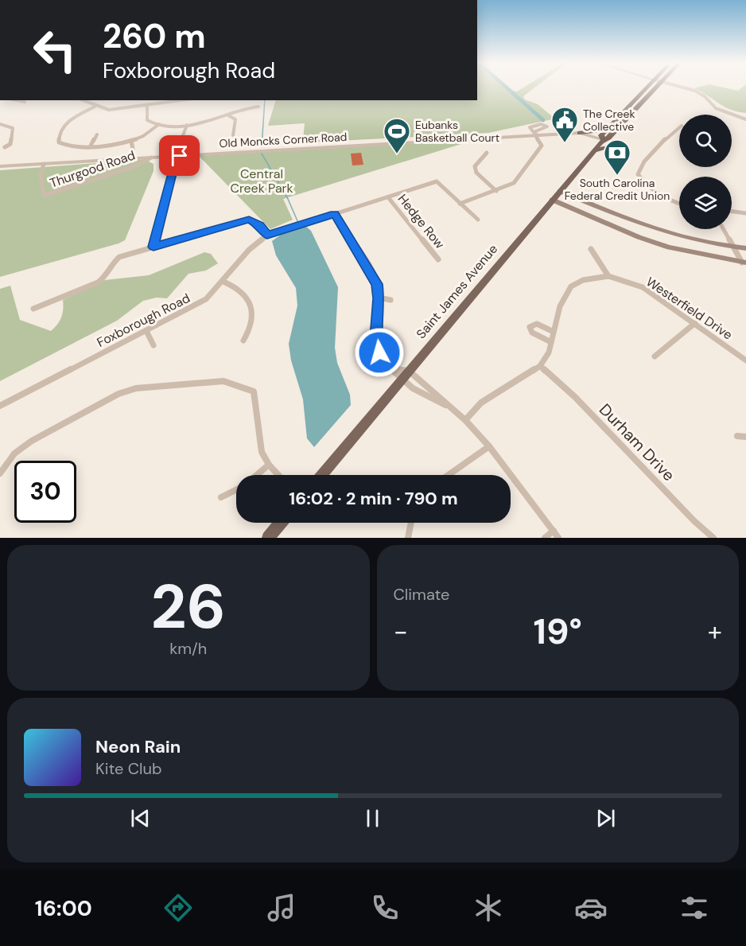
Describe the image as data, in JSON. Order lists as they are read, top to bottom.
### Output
{
  "streets": {
    "main road": ["Saint James Avenue"],
    "street": [
      "Old Moncks Corner Road",
      "Thurgood Road",
      "Hedge Row",
      "Westerfield Drive",
      "Foxborough Road",
      "Durham Drive"
    ]
  },
  "crossings": [
    ["Old Moncks Corner Road", "Thurgood Road"],
    ["Old Moncks Corner Road", "Saint James Avenue"],
    ["Hedge Row", "Foxborough Road"],
    ["Westerfield Drive", "Durham Drive"]
  ],
  "parks": ["Central Creek Park"],
  "places": {
    "public building": ["The Creek Collective"],
    "sports": ["Eubanks Basketball Court"],
    "bank": ["South Carolina Federal Credit Union"]
  },
  "page": {
    "turn": ["260 m", "Foxborough Road"],
    "limit": "30",
    "trip": "16:02 · 2 min · 790 m",
    "tile": [
      ["26", "km/h"],
      "Climate"
    ],
    "heat": ["−", "19°", "+"],
    "song": ["Neon Rain", "Kite Club"],
    "tabs": "16:00"
  }
}
